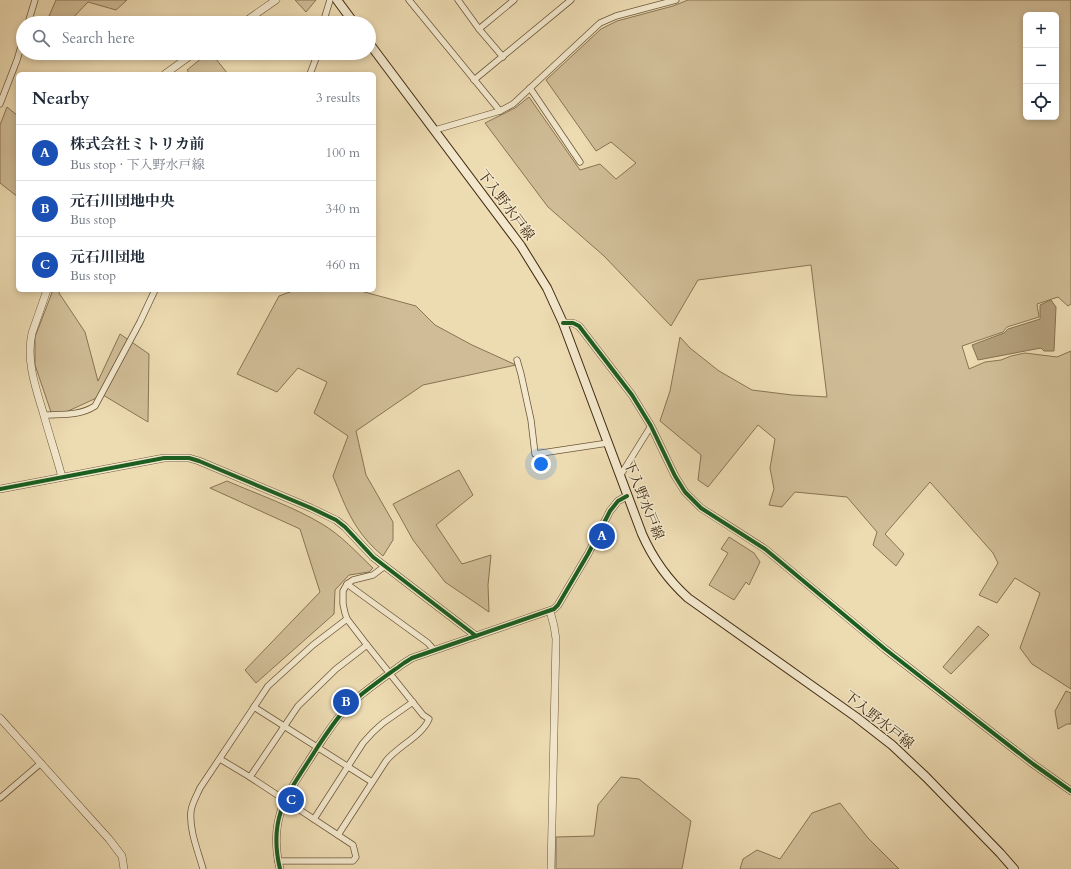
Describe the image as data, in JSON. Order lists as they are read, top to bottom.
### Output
{
  "streets": {
    "main road": ["下入野水戸線"]
  },
  "page": {
    "map_buttons": ["+", "−"],
    "search": "Search here",
    "heading": ["Nearby", "3 results"],
    "list": [
      {
        "mark": "A",
        "name": "株式会社ミトリカ前",
        "note": "Bus stop · 下入野水戸線",
        "value": "100 m"
      },
      {
        "mark": "B",
        "name": "元石川団地中央",
        "note": "Bus stop",
        "value": "340 m"
      },
      {
        "mark": "C",
        "name": "元石川団地",
        "note": "Bus stop",
        "value": "460 m"
      }
    ],
    "pins": ["A", "B", "C"]
  }
}
